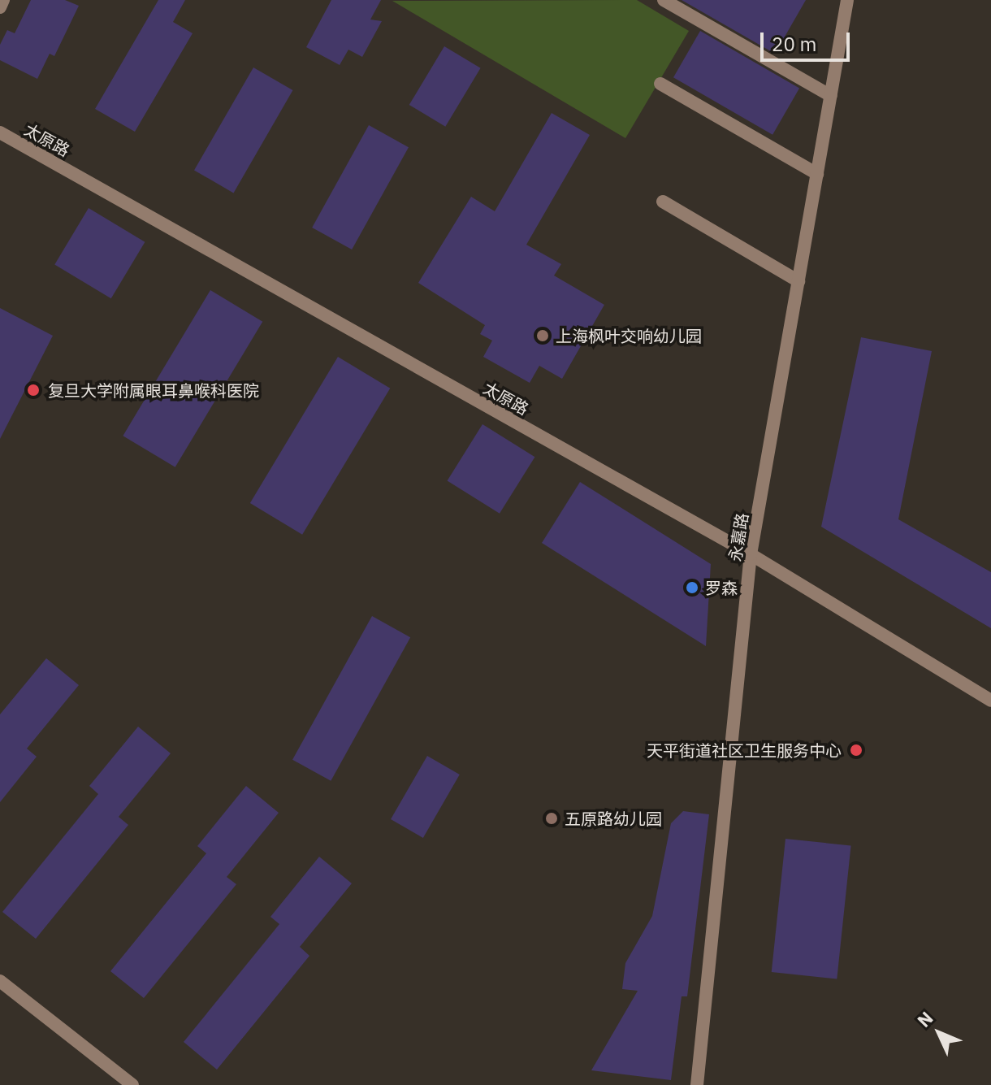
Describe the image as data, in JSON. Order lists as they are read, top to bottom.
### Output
{
  "streets": {
    "street": ["太原路", "永嘉路"]
  },
  "crossings": [
    ["太原路", "永嘉路"]
  ],
  "places": [
    "上海枫叶交响幼儿园",
    "复旦大学附属眼耳鼻喉科医院",
    "罗森",
    "天平街道社区卫生服务中心",
    "五原路幼儿园"
  ],
  "scale_bar": "20 m",
  "north": "top left"
}
